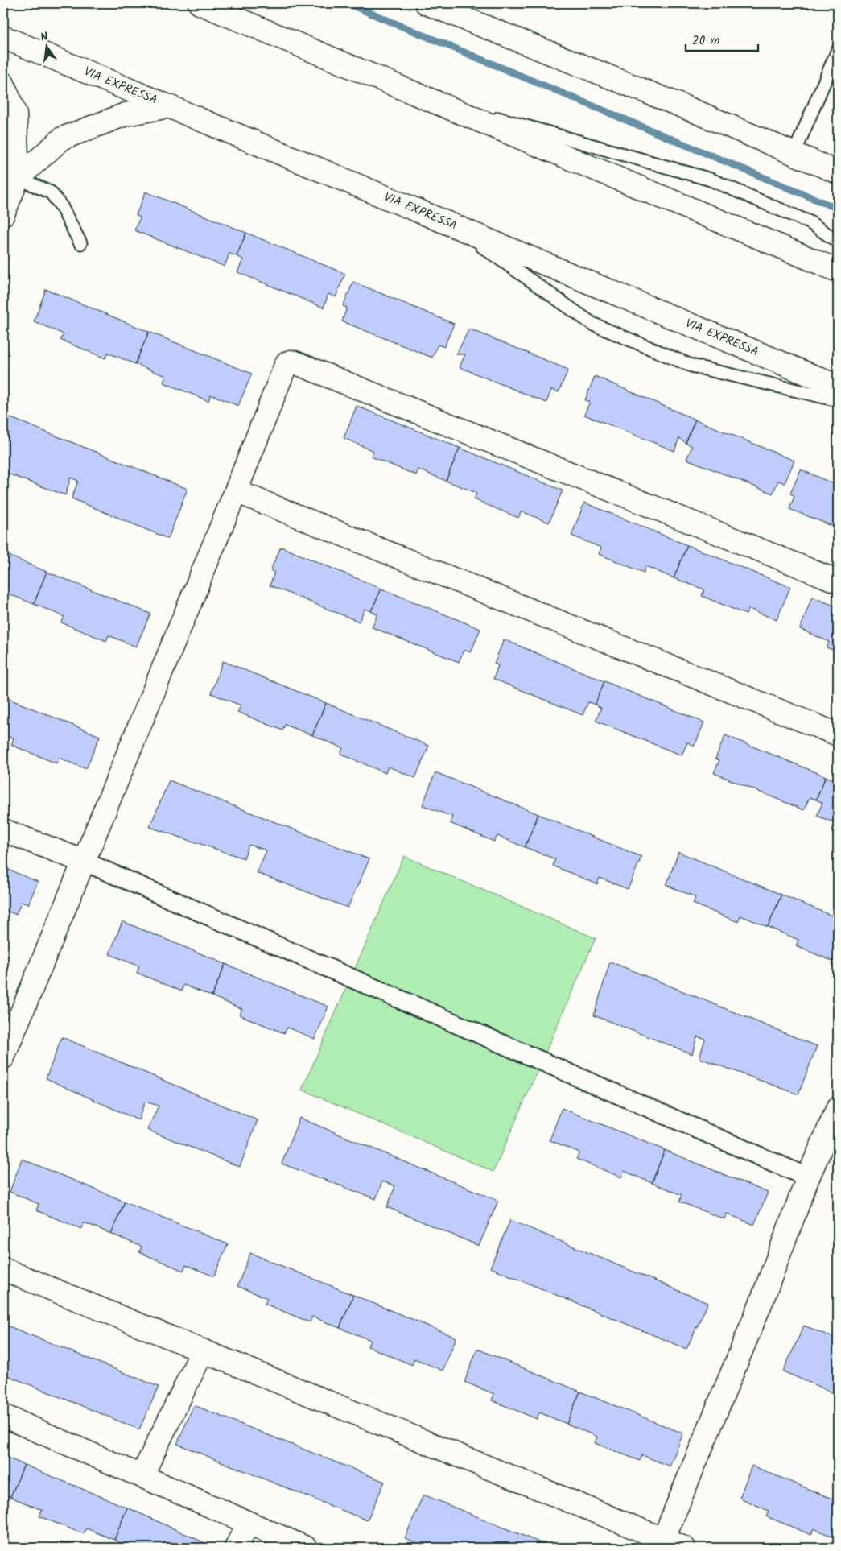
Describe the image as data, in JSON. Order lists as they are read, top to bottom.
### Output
{
  "streets": {
    "street": ["VIA EXPRESSA"]
  },
  "scale_bar": "20 m",
  "north": "top"
}
